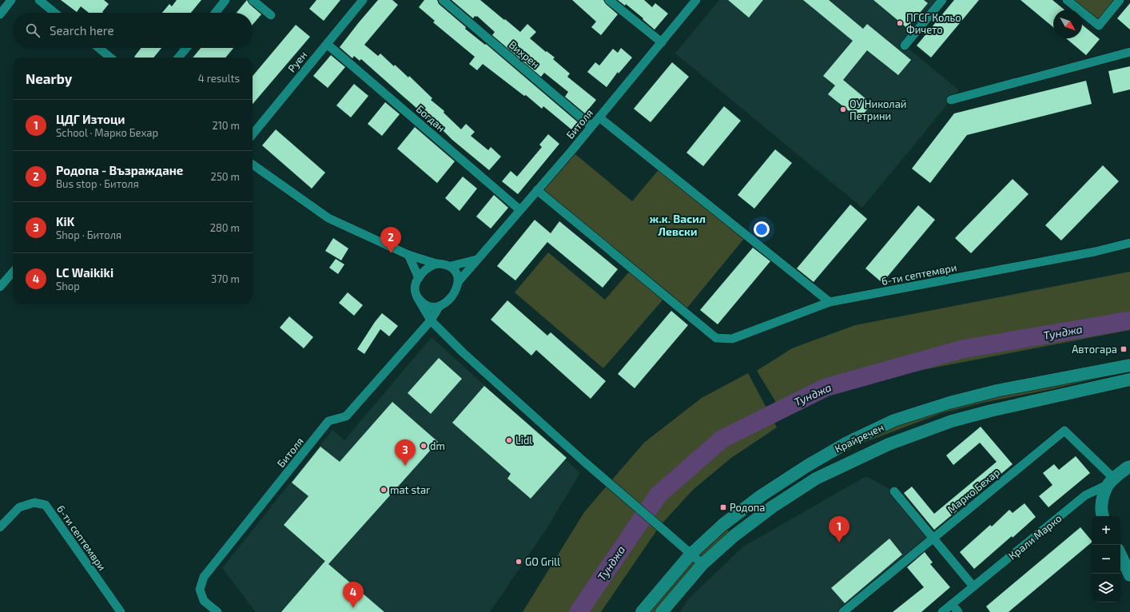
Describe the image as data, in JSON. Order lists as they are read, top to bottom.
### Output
{
  "streets": {
    "street": [
      "Вихрен",
      "Руен",
      "Богдан",
      "Битоля",
      "6-ти септември",
      "Крайречен",
      "Марко Бехар",
      "Крали Марко"
    ]
  },
  "crossings": [
    ["Вихрен", "Битоля"],
    ["Руен", "Богдан"],
    ["Богдан", "Битоля"],
    ["Битоля", "6-ти септември"],
    ["Марко Бехар", "Крали Марко"]
  ],
  "districts": ["ж.к. Васил Левски"],
  "water": ["Тунджа"],
  "places": {
    "other": [
      "ПГСГ Кольо Фичето",
      "ОУ Николай Петрини",
      "Lidl",
      "dm",
      "mat star",
      "GO Grill"
    ],
    "transit": ["Автогара", "Родопа"]
  },
  "north": "bottom right",
  "page": {
    "search": "Search here",
    "heading": ["Nearby", "4 results"],
    "list": [
      {
        "mark": "1",
        "name": "ЦДГ Изтоци",
        "note": "School · Марко Бехар",
        "value": "210 m"
      },
      {
        "mark": "2",
        "name": "Родопа - Възраждане",
        "note": "Bus stop · Битоля",
        "value": "250 m"
      },
      {
        "mark": "3",
        "name": "KiK",
        "note": "Shop · Битоля",
        "value": "280 m"
      },
      {
        "mark": "4",
        "name": "LC Waikiki",
        "note": "Shop",
        "value": "370 m"
      }
    ],
    "pins": [
      "2",
      "3",
      "1",
      "4"
    ],
    "map_buttons": ["+", "−"]
  }
}
